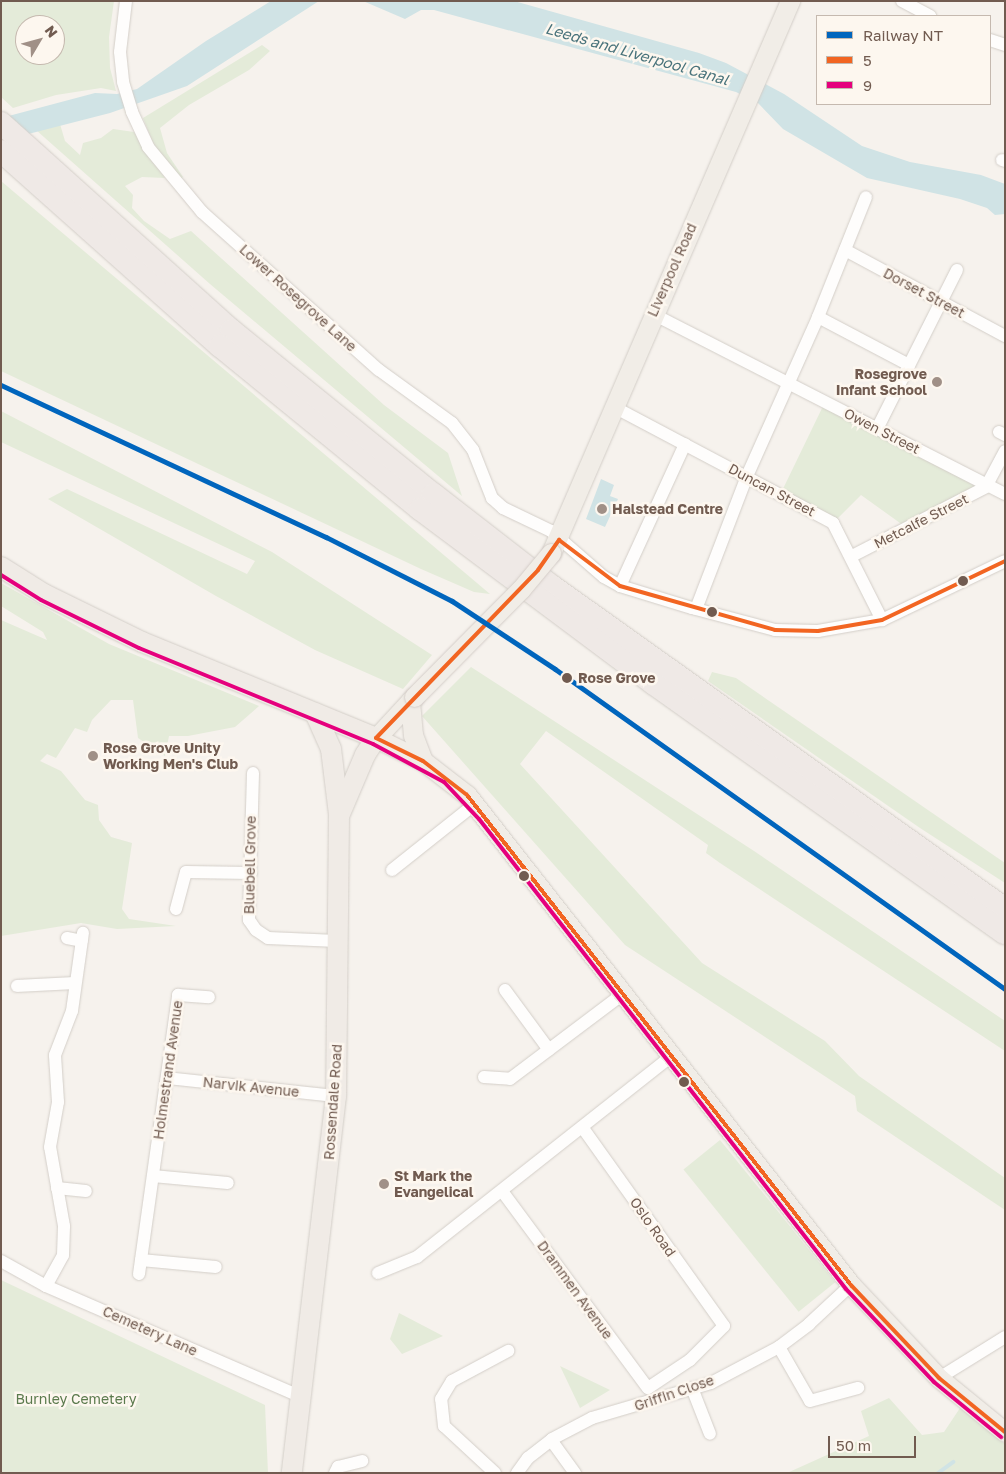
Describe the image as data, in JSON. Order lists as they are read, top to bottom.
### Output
{
  "streets": {
    "highway": ["Rossendale Road"],
    "main road": ["Liverpool Road"],
    "street": [
      "Dorset Street",
      "Lower Rosegrove Lane",
      "Owen Street",
      "Duncan Street",
      "Metcalfe Street",
      "Bluebell Grove",
      "Holmestrand Avenue",
      "Narvik Avenue",
      "Oslo Road",
      "Drammen Avenue",
      "Cemetery Lane",
      "Griffin Close"
    ]
  },
  "crossings": [
    ["Liverpool Road", "Lower Rosegrove Lane"],
    ["Liverpool Road", "Owen Street"],
    ["Liverpool Road", "Duncan Street"],
    ["Liverpool Road", "Rossendale Road"],
    ["Owen Street", "Metcalfe Street"],
    ["Duncan Street", "Metcalfe Street"],
    ["Bluebell Grove", "Rossendale Road"],
    ["Holmestrand Avenue", "Narvik Avenue"],
    ["Narvik Avenue", "Rossendale Road"],
    ["Rossendale Road", "Cemetery Lane"],
    ["Oslo Road", "Drammen Avenue"]
  ],
  "water": ["Leeds and Liverpool Canal"],
  "parks": ["Burnley Cemetery"],
  "places": [
    "Rosegrove Infant School",
    "Halstead Centre",
    "Rose Grove",
    "Rose Grove Unity Working Men's Club",
    "St Mark the Evangelical"
  ],
  "lines": ["rail line NT", "transit line 5", "transit line 9"],
  "legend": ["Railway NT", "5", "9"],
  "scale_bar": "50 m",
  "north": "top right"
}
